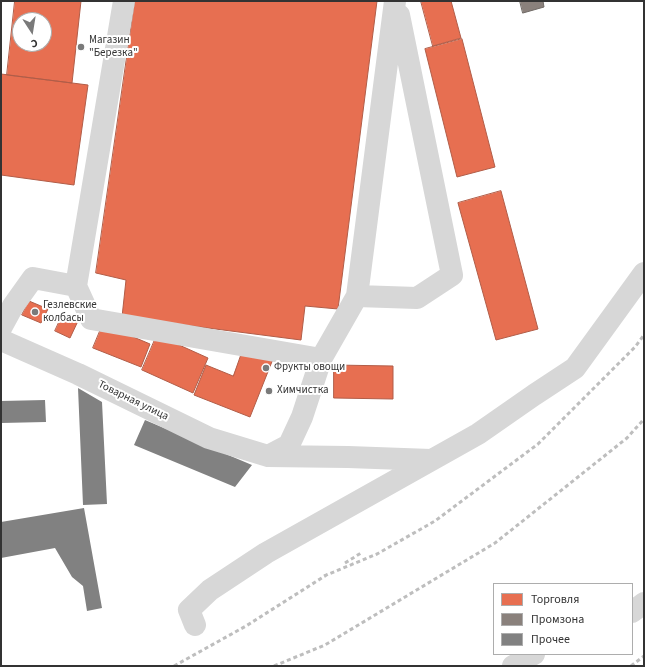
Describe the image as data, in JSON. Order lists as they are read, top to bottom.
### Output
{
  "streets": {
    "street": ["Товарная улица"]
  },
  "places": [
    "Магазин \"Березка\"",
    "Гезлевские колбасы",
    "Фрукты овощи",
    "Химчистка"
  ],
  "legend": ["Торговля", "Промзона", "Прочее"],
  "north": "bottom"
}
